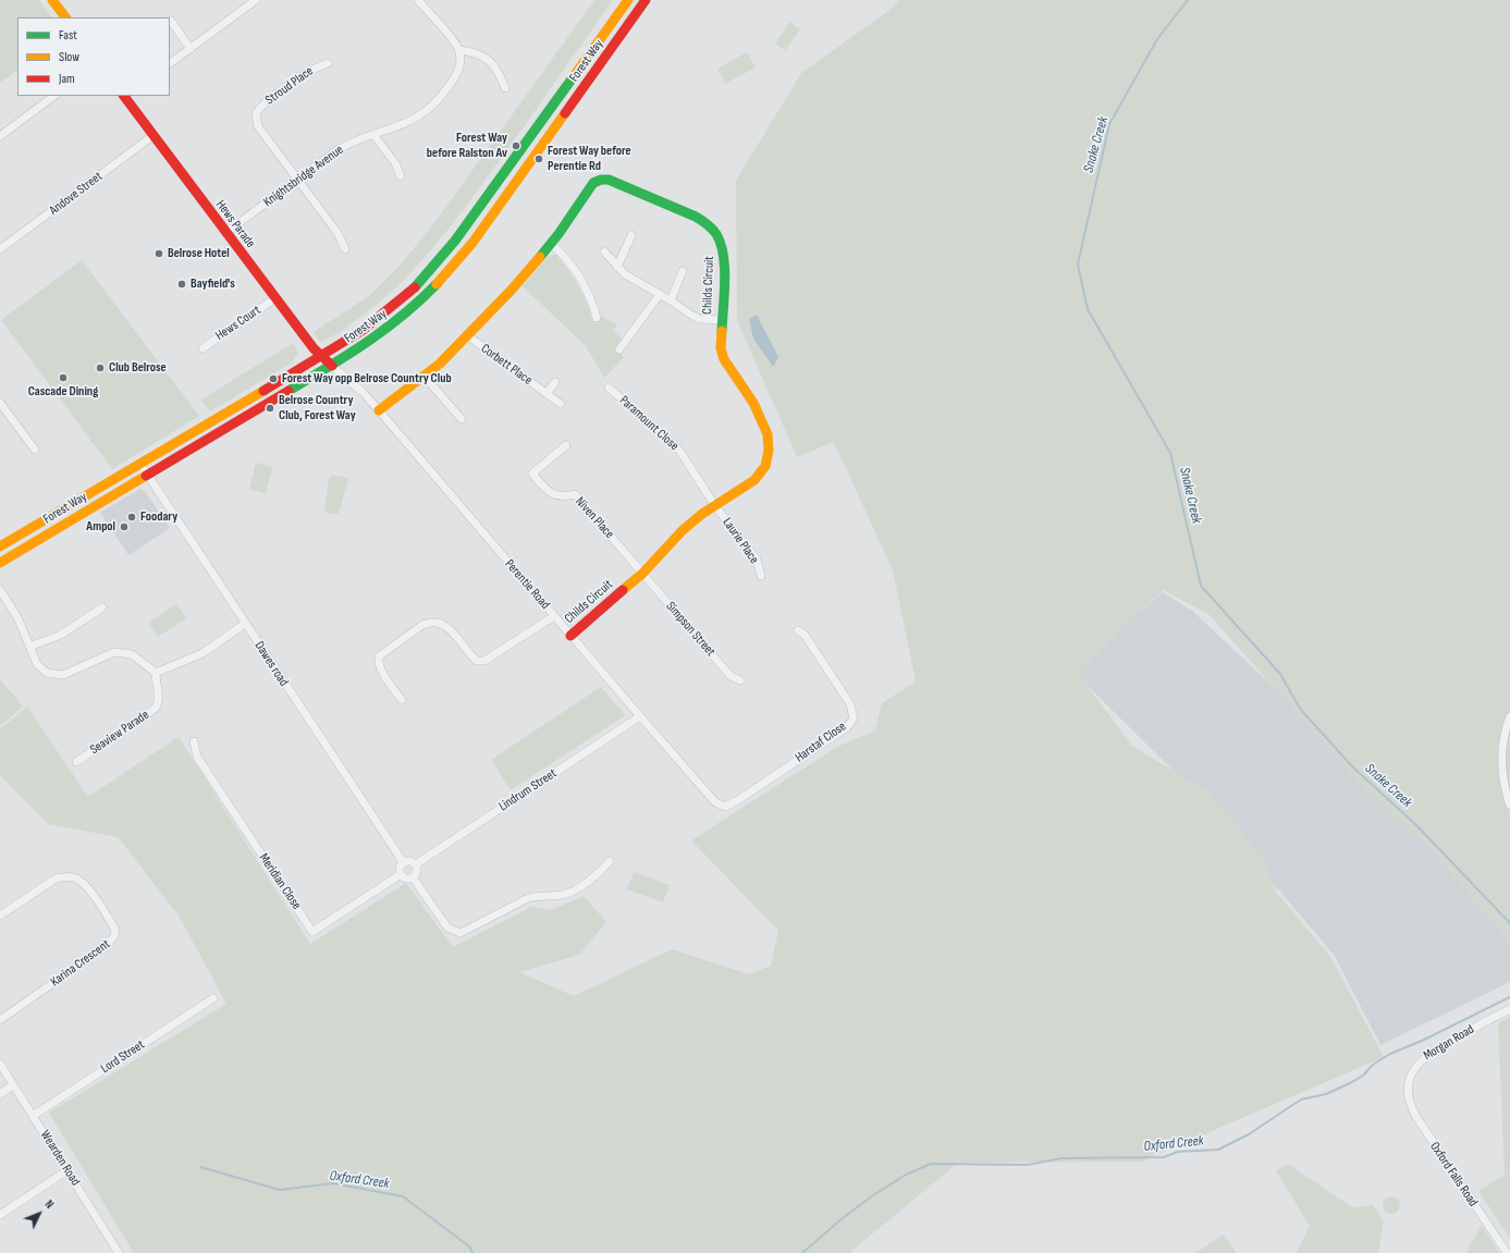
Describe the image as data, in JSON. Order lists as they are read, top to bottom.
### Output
{
  "streets": {
    "main road": ["Forest Way", "Hews Parade", "Childs Circuit"],
    "street": [
      "Stroud Place",
      "Knightsbridge Avenue",
      "Andove Street",
      "Hews Court",
      "Corbett Place",
      "Paramount Close",
      "Niven Place",
      "Laurie Place",
      "Perentie Road",
      "Simpson Street",
      "Dawes road",
      "Seaview Parade",
      "Harstaf Close",
      "Lindrum Street",
      "Meridian Close",
      "Karina Crescent",
      "Morgan Road",
      "Lord Street",
      "Wearden Road",
      "Oxford Falls Road"
    ]
  },
  "crossings": [
    ["Forest Way", "Hews Parade"],
    ["Forest Way", "Perentie Road"],
    ["Forest Way", "Dawes road"],
    ["Stroud Place", "Knightsbridge Avenue"],
    ["Knightsbridge Avenue", "Hews Parade"],
    ["Andove Street", "Hews Parade"],
    ["Hews Parade", "Hews Court"],
    ["Hews Parade", "Perentie Road"],
    ["Childs Circuit", "Corbett Place"],
    ["Childs Circuit", "Paramount Close"],
    ["Childs Circuit", "Niven Place"],
    ["Childs Circuit", "Laurie Place"],
    ["Childs Circuit", "Perentie Road"],
    ["Childs Circuit", "Simpson Street"],
    ["Paramount Close", "Laurie Place"],
    ["Niven Place", "Simpson Street"],
    ["Perentie Road", "Harstaf Close"],
    ["Perentie Road", "Lindrum Street"],
    ["Dawes road", "Lindrum Street"],
    ["Dawes road", "Meridian Close"],
    ["Lindrum Street", "Meridian Close"],
    ["Morgan Road", "Oxford Falls Road"],
    ["Lord Street", "Wearden Road"]
  ],
  "water": ["Snake Creek", "Oxford Creek"],
  "places": [
    "Forest Way before Ralston Av",
    "Forest Way before Perentie Rd",
    "Belrose Hotel",
    "Bayfield's",
    "Club Belrose",
    "Cascade Dining",
    "Forest Way opp Belrose Country Club",
    "Belrose Country Club, Forest Way",
    "Foodary",
    "Ampol"
  ],
  "legend": ["Fast", "Slow", "Jam"],
  "north": "top right"
}
